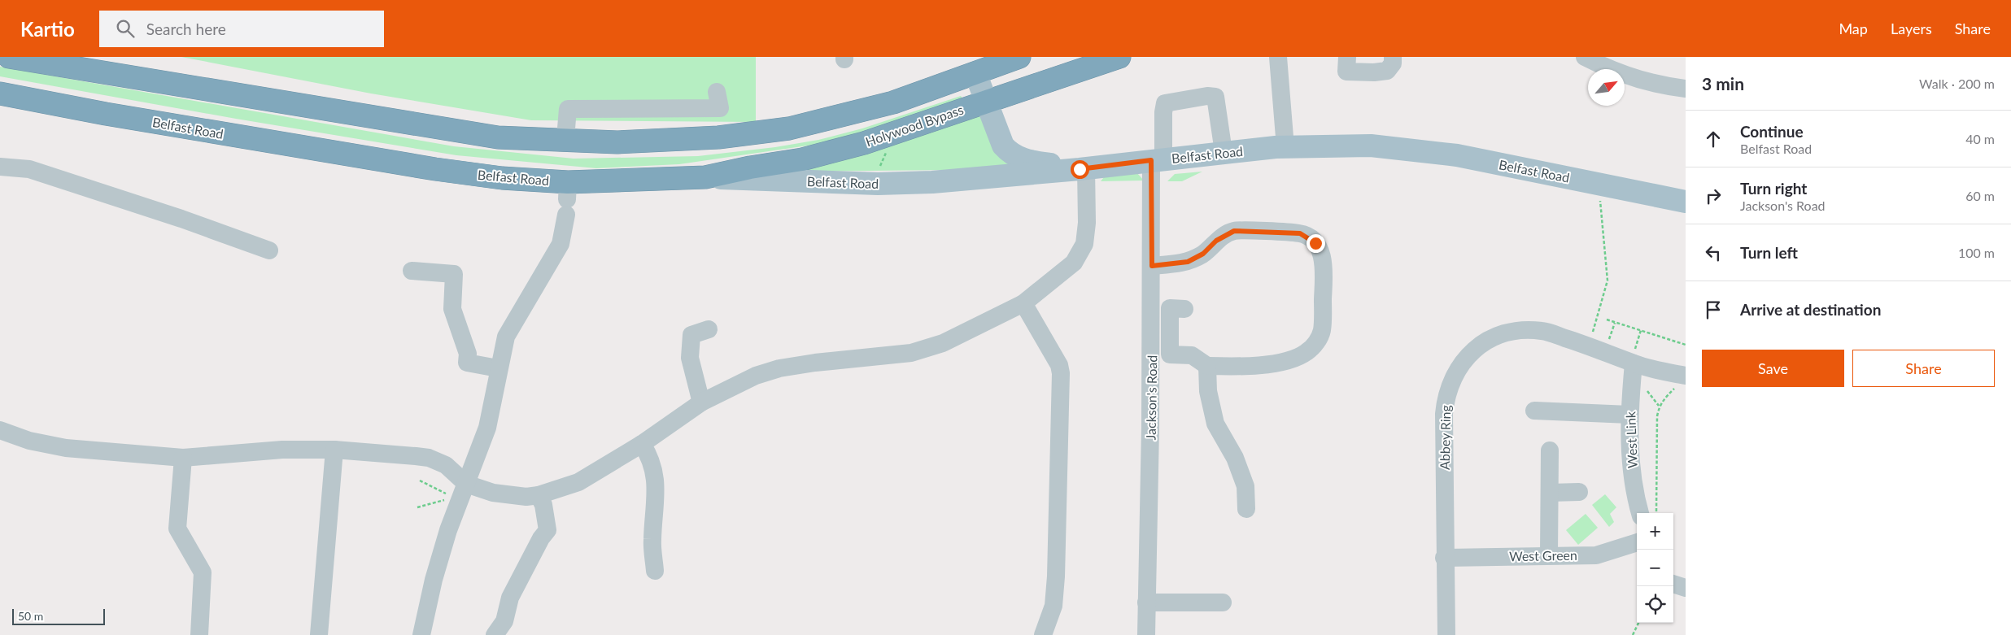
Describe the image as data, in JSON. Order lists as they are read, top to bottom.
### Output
{
  "streets": {
    "highway": ["Holywood Bypass", "Belfast Road"],
    "street": [
      "Jackson's Road",
      "Abbey Ring",
      "West Link",
      "West Green"
    ]
  },
  "crossings": [
    ["Holywood Bypass", "Belfast Road"],
    ["Belfast Road", "Jackson's Road"],
    ["Abbey Ring", "West Link"],
    ["Abbey Ring", "West Green"]
  ],
  "scale_bar": "50 m",
  "north": "top right",
  "page": {
    "header": "Kartio",
    "search": "Search here",
    "nav": ["Map", "Layers", "Share"],
    "heading": ["3 min", "Walk · 200 m"],
    "list": [
      ["Continue", "Belfast Road", "40 m"],
      ["Turn right", "Jackson's Road", "60 m"],
      ["Turn left", "100 m"],
      "Arrive at destination"
    ],
    "buttons": ["Save", "Share"],
    "map_buttons": ["+", "−"],
    "scale": "50 m"
  }
}
